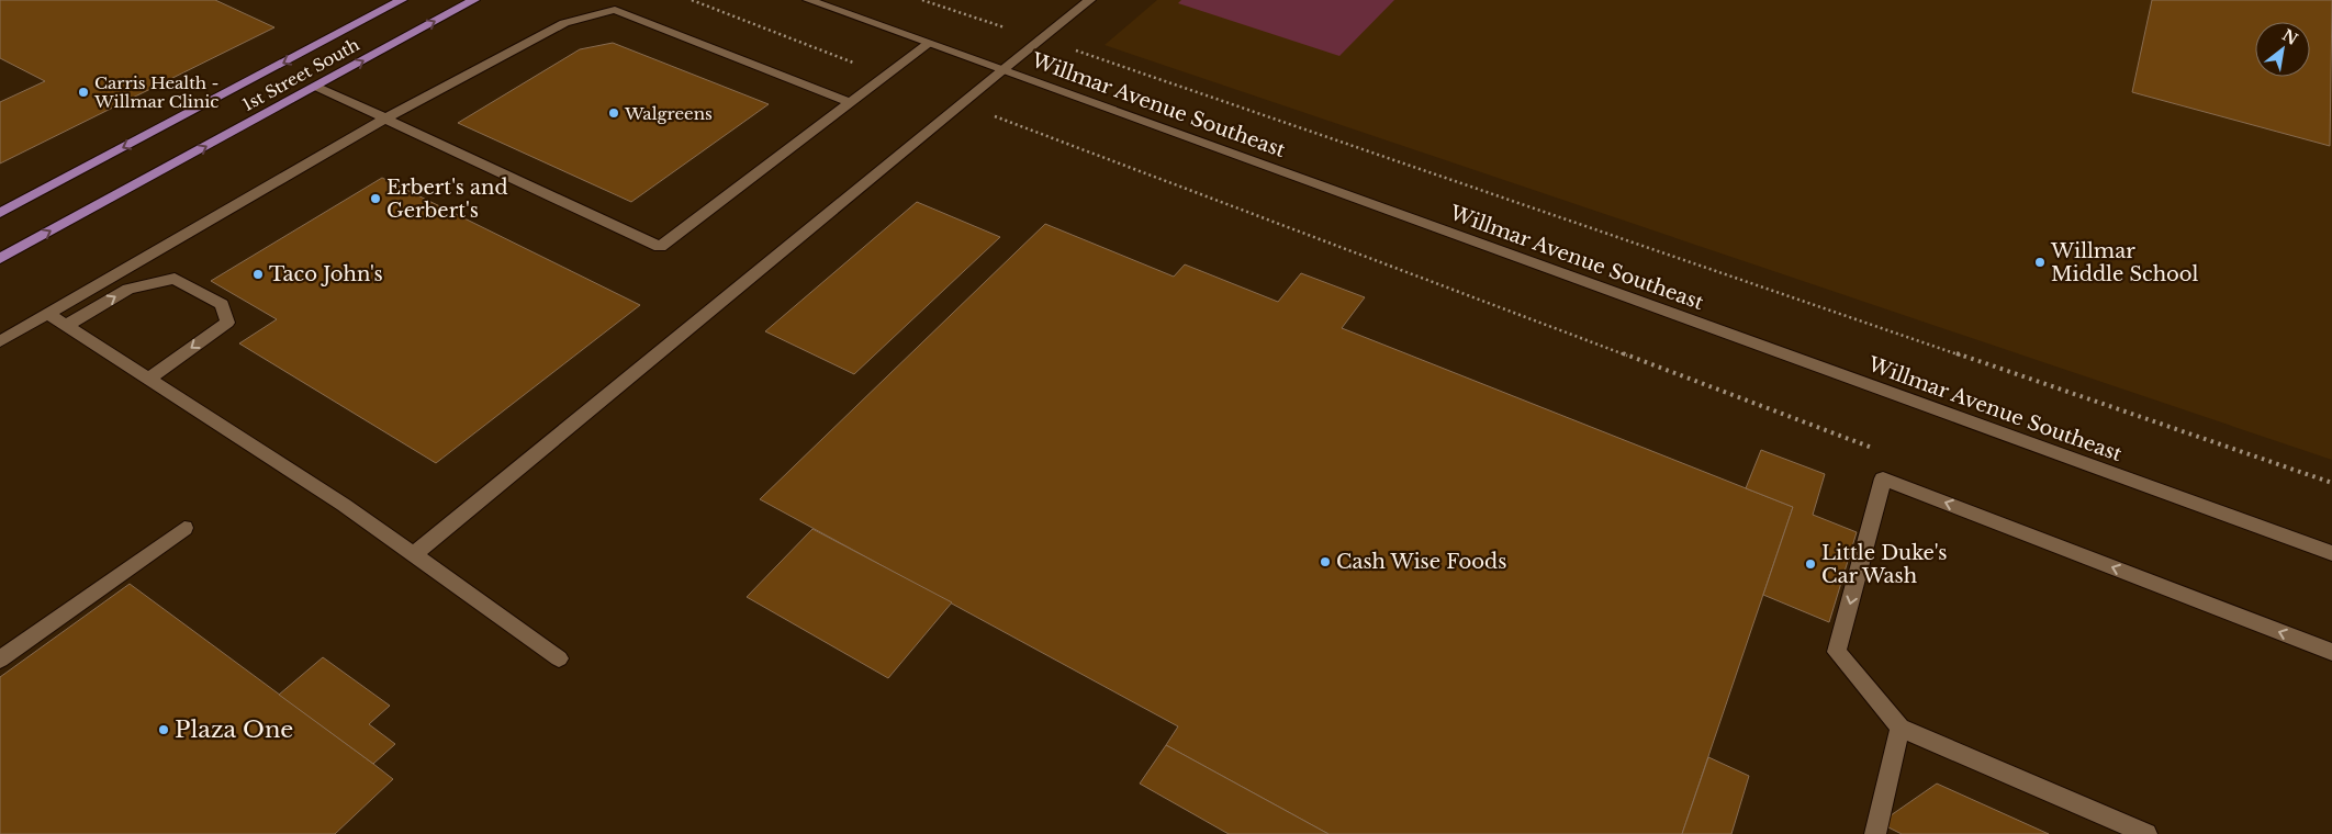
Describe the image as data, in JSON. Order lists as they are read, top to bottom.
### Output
{
  "streets": {
    "main road": ["1st Street South", "Willmar Avenue Southeast"]
  },
  "places": [
    "Carris Health - Willmar Clinic",
    "Walgreens",
    "Erbert's and Gerbert's",
    "Willmar Middle School",
    "Taco John's",
    "Cash Wise Foods",
    "Little Duke's Car Wash",
    "Plaza One"
  ],
  "north": "top right"
}
